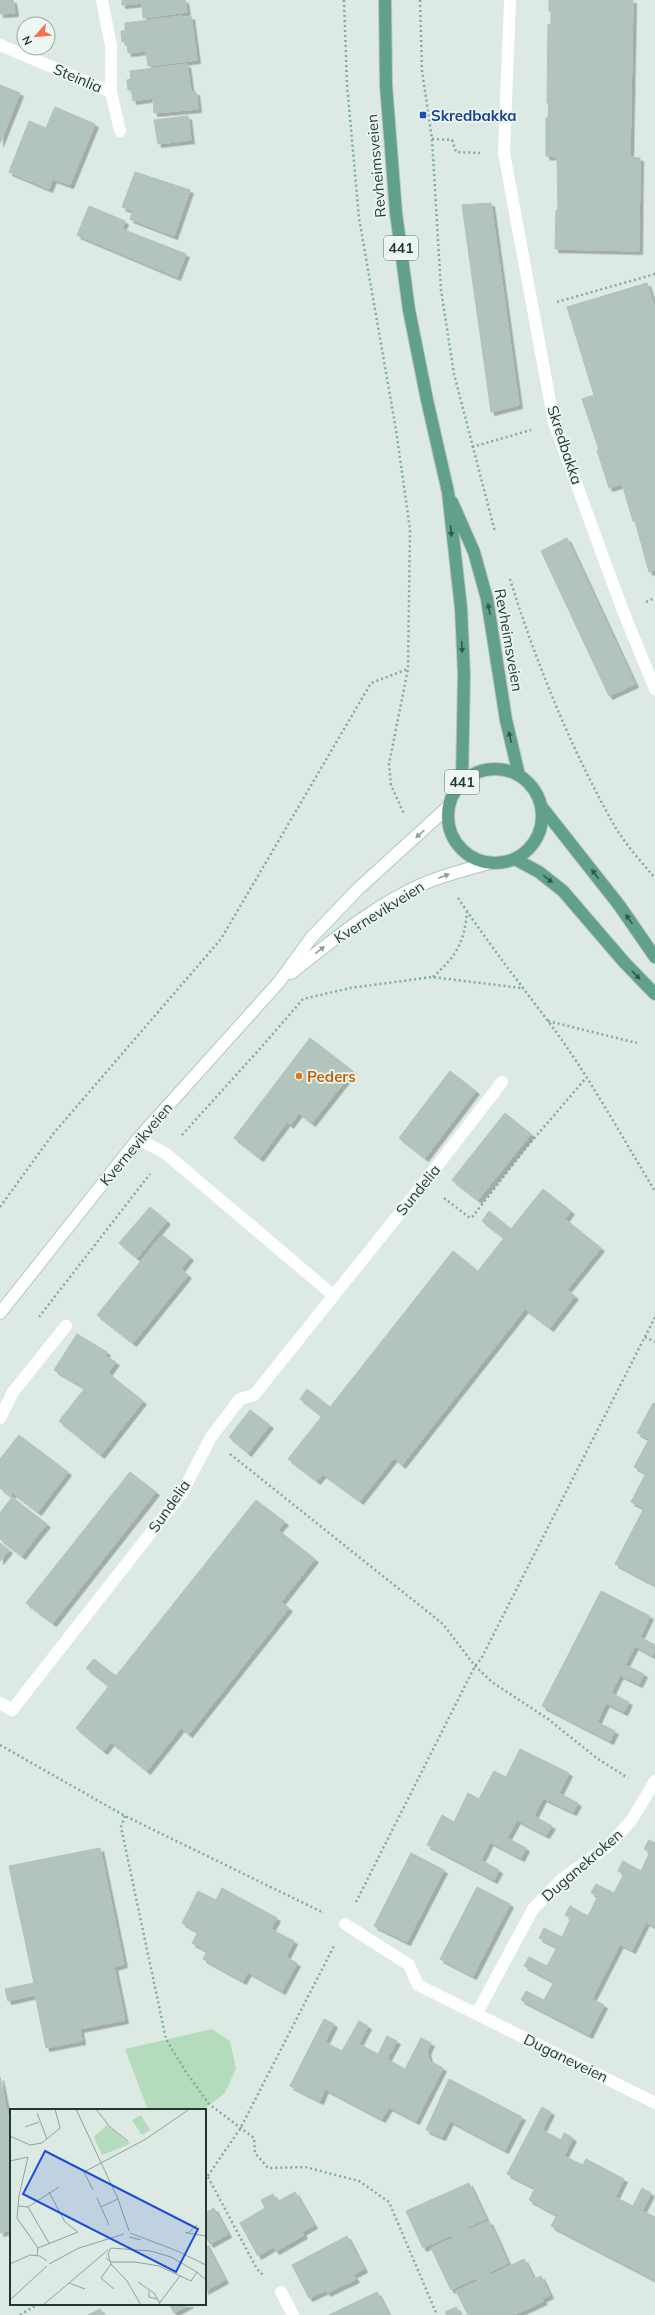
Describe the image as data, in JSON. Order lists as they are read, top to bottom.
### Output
{
  "streets": {
    "main road": ["Revheimsveien", "441"],
    "street": [
      "Steinlia",
      "Skredbakka",
      "Kvernevikveien",
      "Sundelia",
      "Duganekroken",
      "Duganeveien"
    ]
  },
  "crossings": [
    ["Revheimsveien", "441"],
    ["Revheimsveien", "Kvernevikveien"],
    ["441", "Kvernevikveien"],
    ["Duganekroken", "Duganeveien"]
  ],
  "places": {
    "transit": ["Skredbakka"],
    "other": ["Peders"]
  },
  "north": "bottom left"
}
